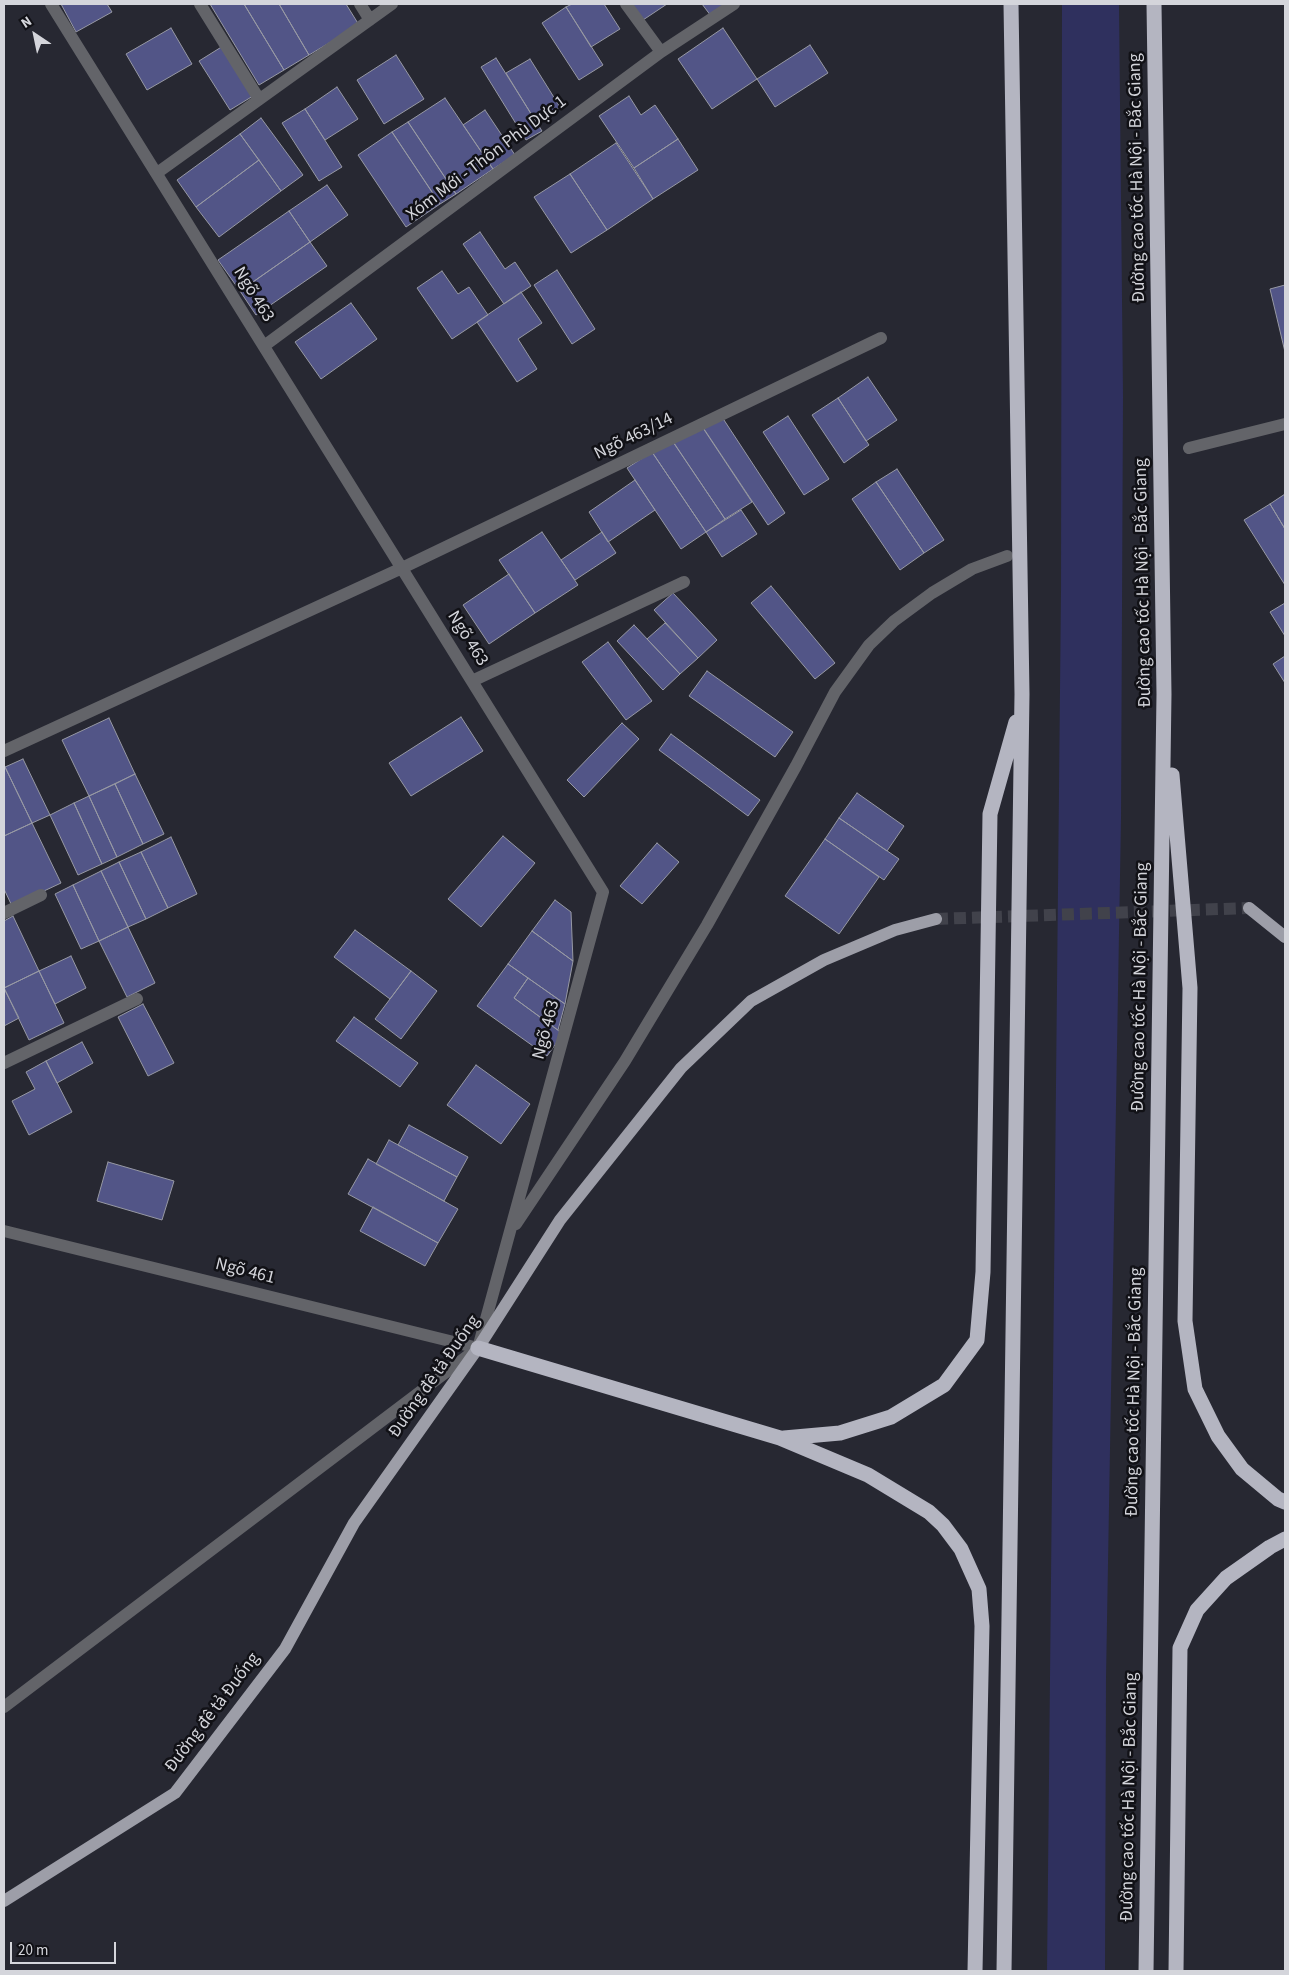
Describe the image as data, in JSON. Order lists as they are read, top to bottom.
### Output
{
  "streets": {
    "highway": ["Đường cao tốc Hà Nội - Bắc Giang"],
    "main road": ["Đường đê tả Đuống"],
    "street": [
      "Xóm Mới - Thôn Phù Dực 1",
      "Ngõ 463",
      "Ngõ 463/14",
      "Ngõ 461"
    ]
  },
  "crossings": [
    ["Xóm Mới - Thôn Phù Dực 1", "Ngõ 463"],
    ["Ngõ 463", "Ngõ 463/14"],
    ["Ngõ 463", "Ngõ 461"],
    ["Ngõ 463", "Đường đê tả Đuống"],
    ["Ngõ 461", "Đường đê tả Đuống"]
  ],
  "scale_bar": "20 m",
  "north": "top left"
}
